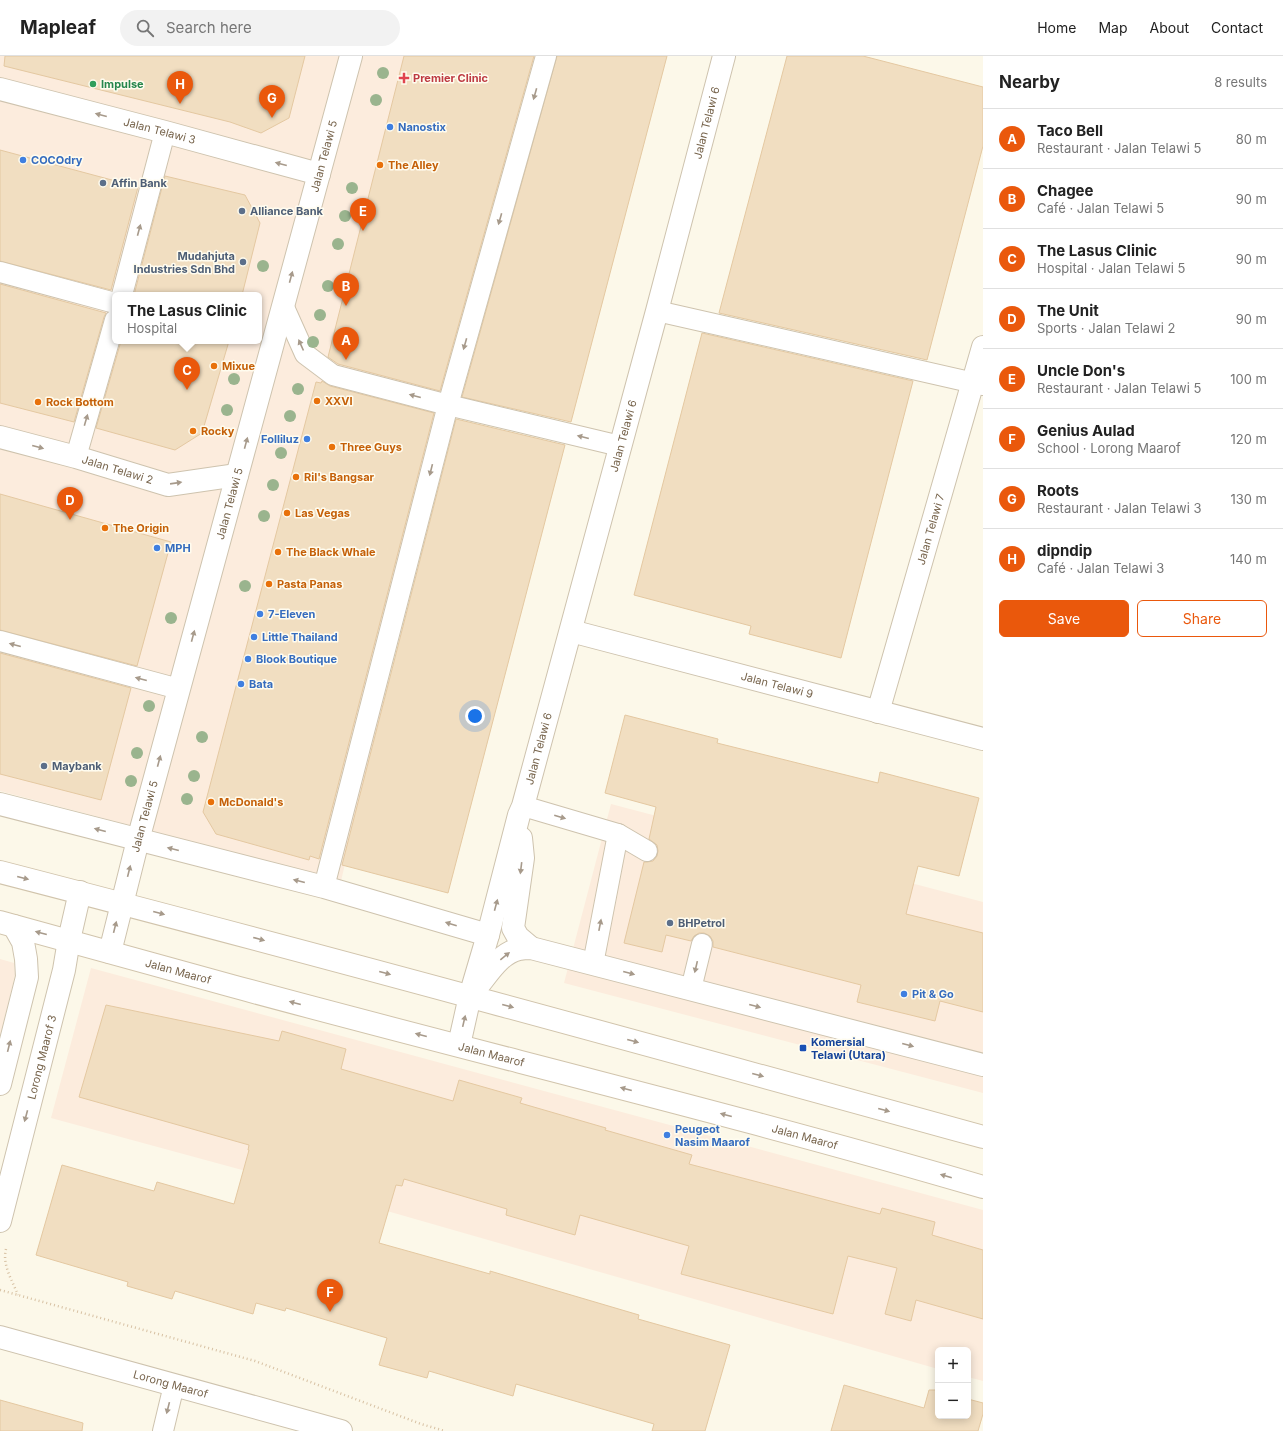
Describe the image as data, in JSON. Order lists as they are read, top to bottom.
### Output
{
  "streets": {
    "street": [
      "Jalan Telawi 6",
      "Jalan Telawi 3",
      "Jalan Telawi 5",
      "Jalan Telawi 2",
      "Jalan Telawi 7",
      "Jalan Telawi 9",
      "Jalan Maarof",
      "Lorong Maarof 3",
      "Lorong Maarof"
    ]
  },
  "crossings": [
    ["Jalan Telawi 6", "Jalan Telawi 9"],
    ["Jalan Telawi 6", "Jalan Maarof"],
    ["Jalan Telawi 3", "Jalan Telawi 5"],
    ["Jalan Telawi 5", "Jalan Telawi 2"],
    ["Jalan Telawi 5", "Jalan Maarof"],
    ["Jalan Telawi 7", "Jalan Telawi 9"],
    ["Jalan Maarof", "Lorong Maarof 3"]
  ],
  "one_way": ["Jalan Telawi 3", "Jalan Telawi 5", "Jalan Telawi 2"],
  "places": {
    "health": ["Premier Clinic"],
    "other": [
      "Impulse",
      "Nanostix",
      "COCOdry",
      "The Alley",
      "Affin Bank",
      "Alliance Bank",
      "Mudahjuta Industries Sdn Bhd",
      "Mixue",
      "XXVI",
      "Rock Bottom",
      "Rocky",
      "Folliluz",
      "Three Guys",
      "Ril's Bangsar",
      "Las Vegas",
      "The Origin",
      "MPH",
      "The Black Whale",
      "Pasta Panas",
      "7-Eleven",
      "Little Thailand",
      "Blook Boutique",
      "Bata",
      "Maybank",
      "McDonald's",
      "BHPetrol",
      "Pit & Go",
      "Peugeot Nasim Maarof"
    ],
    "transit": ["Komersial Telawi (Utara)"]
  },
  "page": {
    "header": "Mapleaf",
    "search": "Search here",
    "nav": [
      "Home",
      "Map",
      "About",
      "Contact"
    ],
    "heading": ["Nearby", "8 results"],
    "pins": [
      "H",
      "G",
      "E",
      "B",
      "A",
      "C",
      "D",
      "F"
    ],
    "list": [
      {
        "mark": "A",
        "name": "Taco Bell",
        "note": "Restaurant · Jalan Telawi 5",
        "value": "80 m"
      },
      {
        "mark": "B",
        "name": "Chagee",
        "note": "Café · Jalan Telawi 5",
        "value": "90 m"
      },
      {
        "mark": "C",
        "name": "The Lasus Clinic",
        "note": "Hospital · Jalan Telawi 5",
        "value": "90 m"
      },
      {
        "mark": "D",
        "name": "The Unit",
        "note": "Sports · Jalan Telawi 2",
        "value": "90 m"
      },
      {
        "mark": "E",
        "name": "Uncle Don's",
        "note": "Restaurant · Jalan Telawi 5",
        "value": "100 m"
      },
      {
        "mark": "F",
        "name": "Genius Aulad",
        "note": "School · Lorong Maarof",
        "value": "120 m"
      },
      {
        "mark": "G",
        "name": "Roots",
        "note": "Restaurant · Jalan Telawi 3",
        "value": "130 m"
      },
      {
        "mark": "H",
        "name": "dipndip",
        "note": "Café · Jalan Telawi 3",
        "value": "140 m"
      }
    ],
    "popup": ["The Lasus Clinic", "Hospital"],
    "buttons": ["Save", "Share"],
    "map_buttons": ["+", "−"]
  }
}
